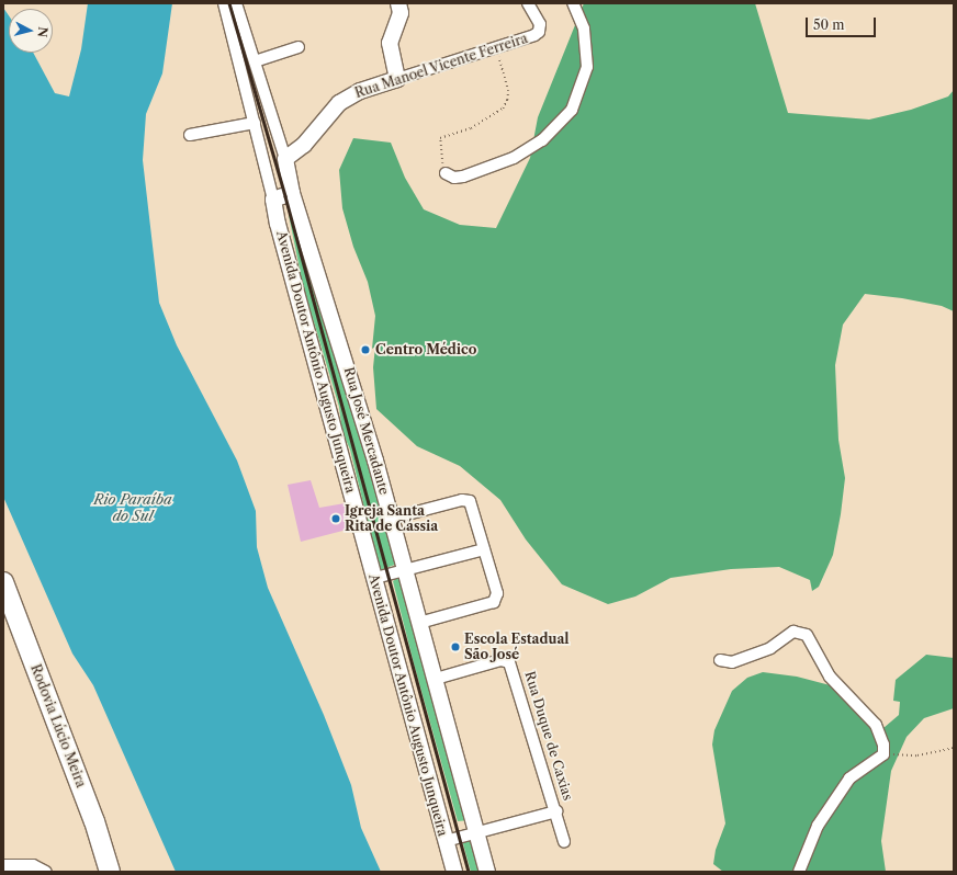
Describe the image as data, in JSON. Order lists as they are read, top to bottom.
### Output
{
  "streets": {
    "highway": ["Rodovia Lúcio Meira"],
    "street": [
      "Rua Manoel Vicente Ferreira",
      "Avenida Doutor Antônio Augusto Junqueira",
      "Rua José Mercadante",
      "Rua Duque de Caxias"
    ]
  },
  "crossings": [
    ["Rua Manoel Vicente Ferreira", "Rua José Mercadante"],
    ["Rua José Mercadante", "Rua Duque de Caxias"]
  ],
  "water": ["Rio Paraíba do Sul"],
  "places": ["Centro Médico", "Igreja Santa Rita de Cássia", "Escola Estadual São José"],
  "scale_bar": "50 m",
  "north": "right"
}
